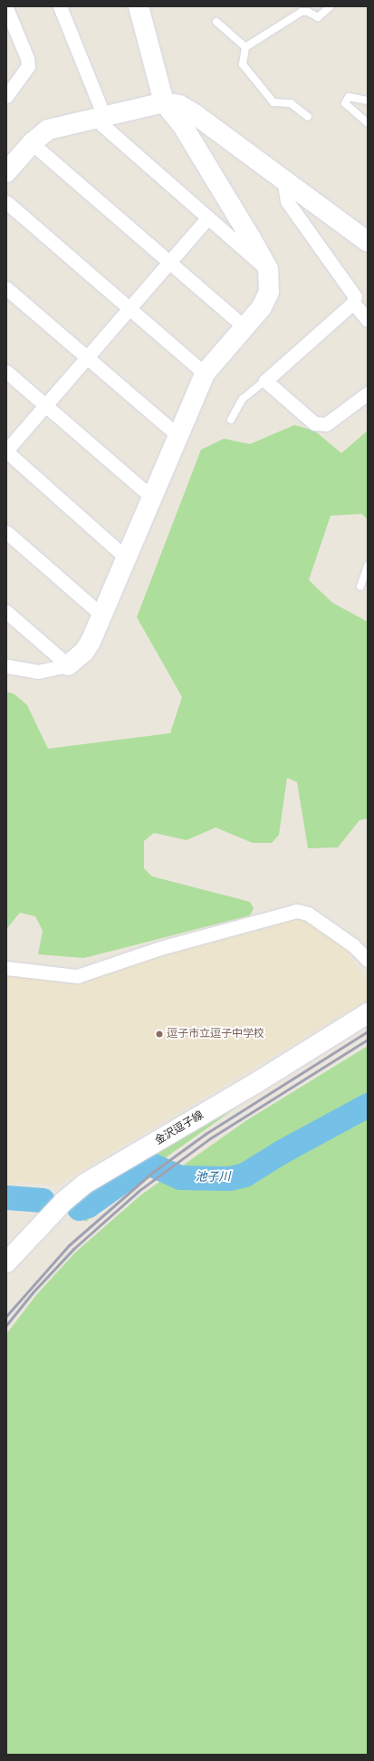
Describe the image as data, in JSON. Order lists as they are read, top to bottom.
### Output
{
  "streets": {
    "street": ["金沢逗子線"]
  },
  "water": ["池子川"],
  "places": ["逗子市立逗子中学校"]
}
